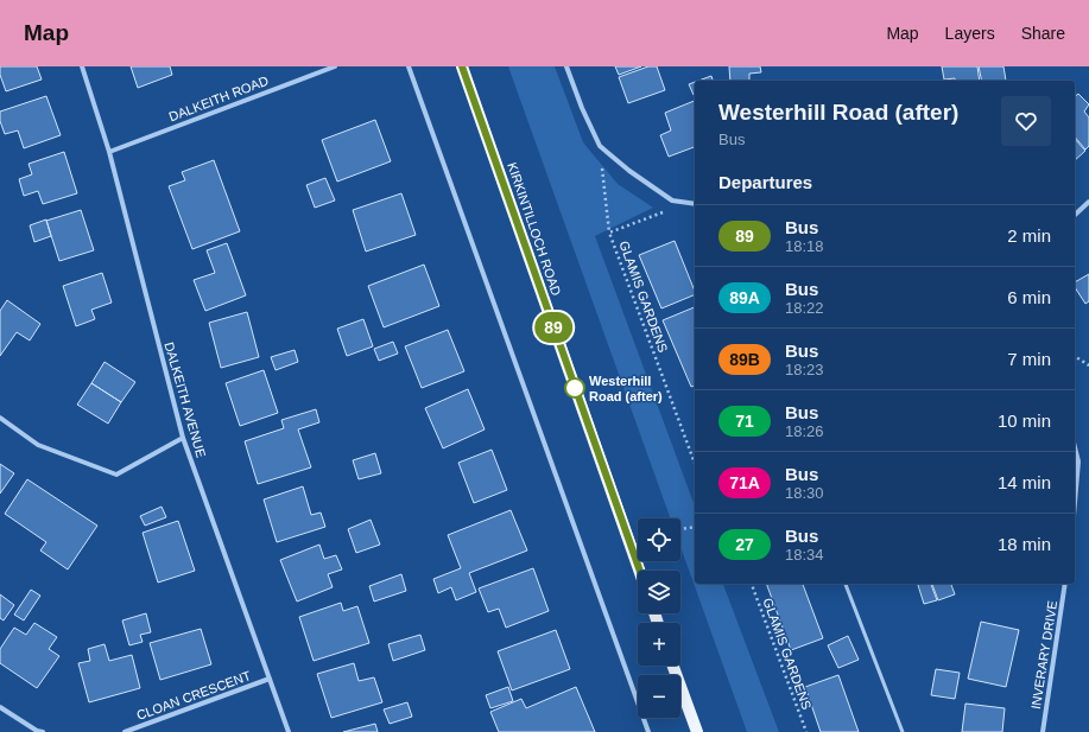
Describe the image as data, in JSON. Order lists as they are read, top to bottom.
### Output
{
  "streets": {
    "main road": ["KIRKINTILLOCH ROAD"],
    "street": [
      "DALKEITH ROAD",
      "DALKEITH AVENUE",
      "INVERARY DRIVE",
      "CLOAN CRESCENT"
    ],
    "path": ["GLAMIS GARDENS"]
  },
  "crossings": [
    ["DALKEITH ROAD", "DALKEITH AVENUE"],
    ["DALKEITH AVENUE", "CLOAN CRESCENT"]
  ],
  "places": ["Westerhill Road (after)"],
  "lines": ["bus line 89"],
  "page": {
    "header": "Map",
    "nav": ["Map", "Layers", "Share"],
    "on_map": "89",
    "heading": [
      ["Westerhill Road (after)", "Bus"],
      "Departures"
    ],
    "list": [
      {
        "mark": "89",
        "name": "Bus",
        "note": "18:18",
        "value": "2 min"
      },
      {
        "mark": "89A",
        "name": "Bus",
        "note": "18:22",
        "value": "6 min"
      },
      {
        "mark": "89B",
        "name": "Bus",
        "note": "18:23",
        "value": "7 min"
      },
      {
        "mark": "71",
        "name": "Bus",
        "note": "18:26",
        "value": "10 min"
      },
      {
        "mark": "71A",
        "name": "Bus",
        "note": "18:30",
        "value": "14 min"
      },
      {
        "mark": "27",
        "name": "Bus",
        "note": "18:34",
        "value": "18 min"
      }
    ],
    "map_buttons": ["+", "−"]
  }
}
